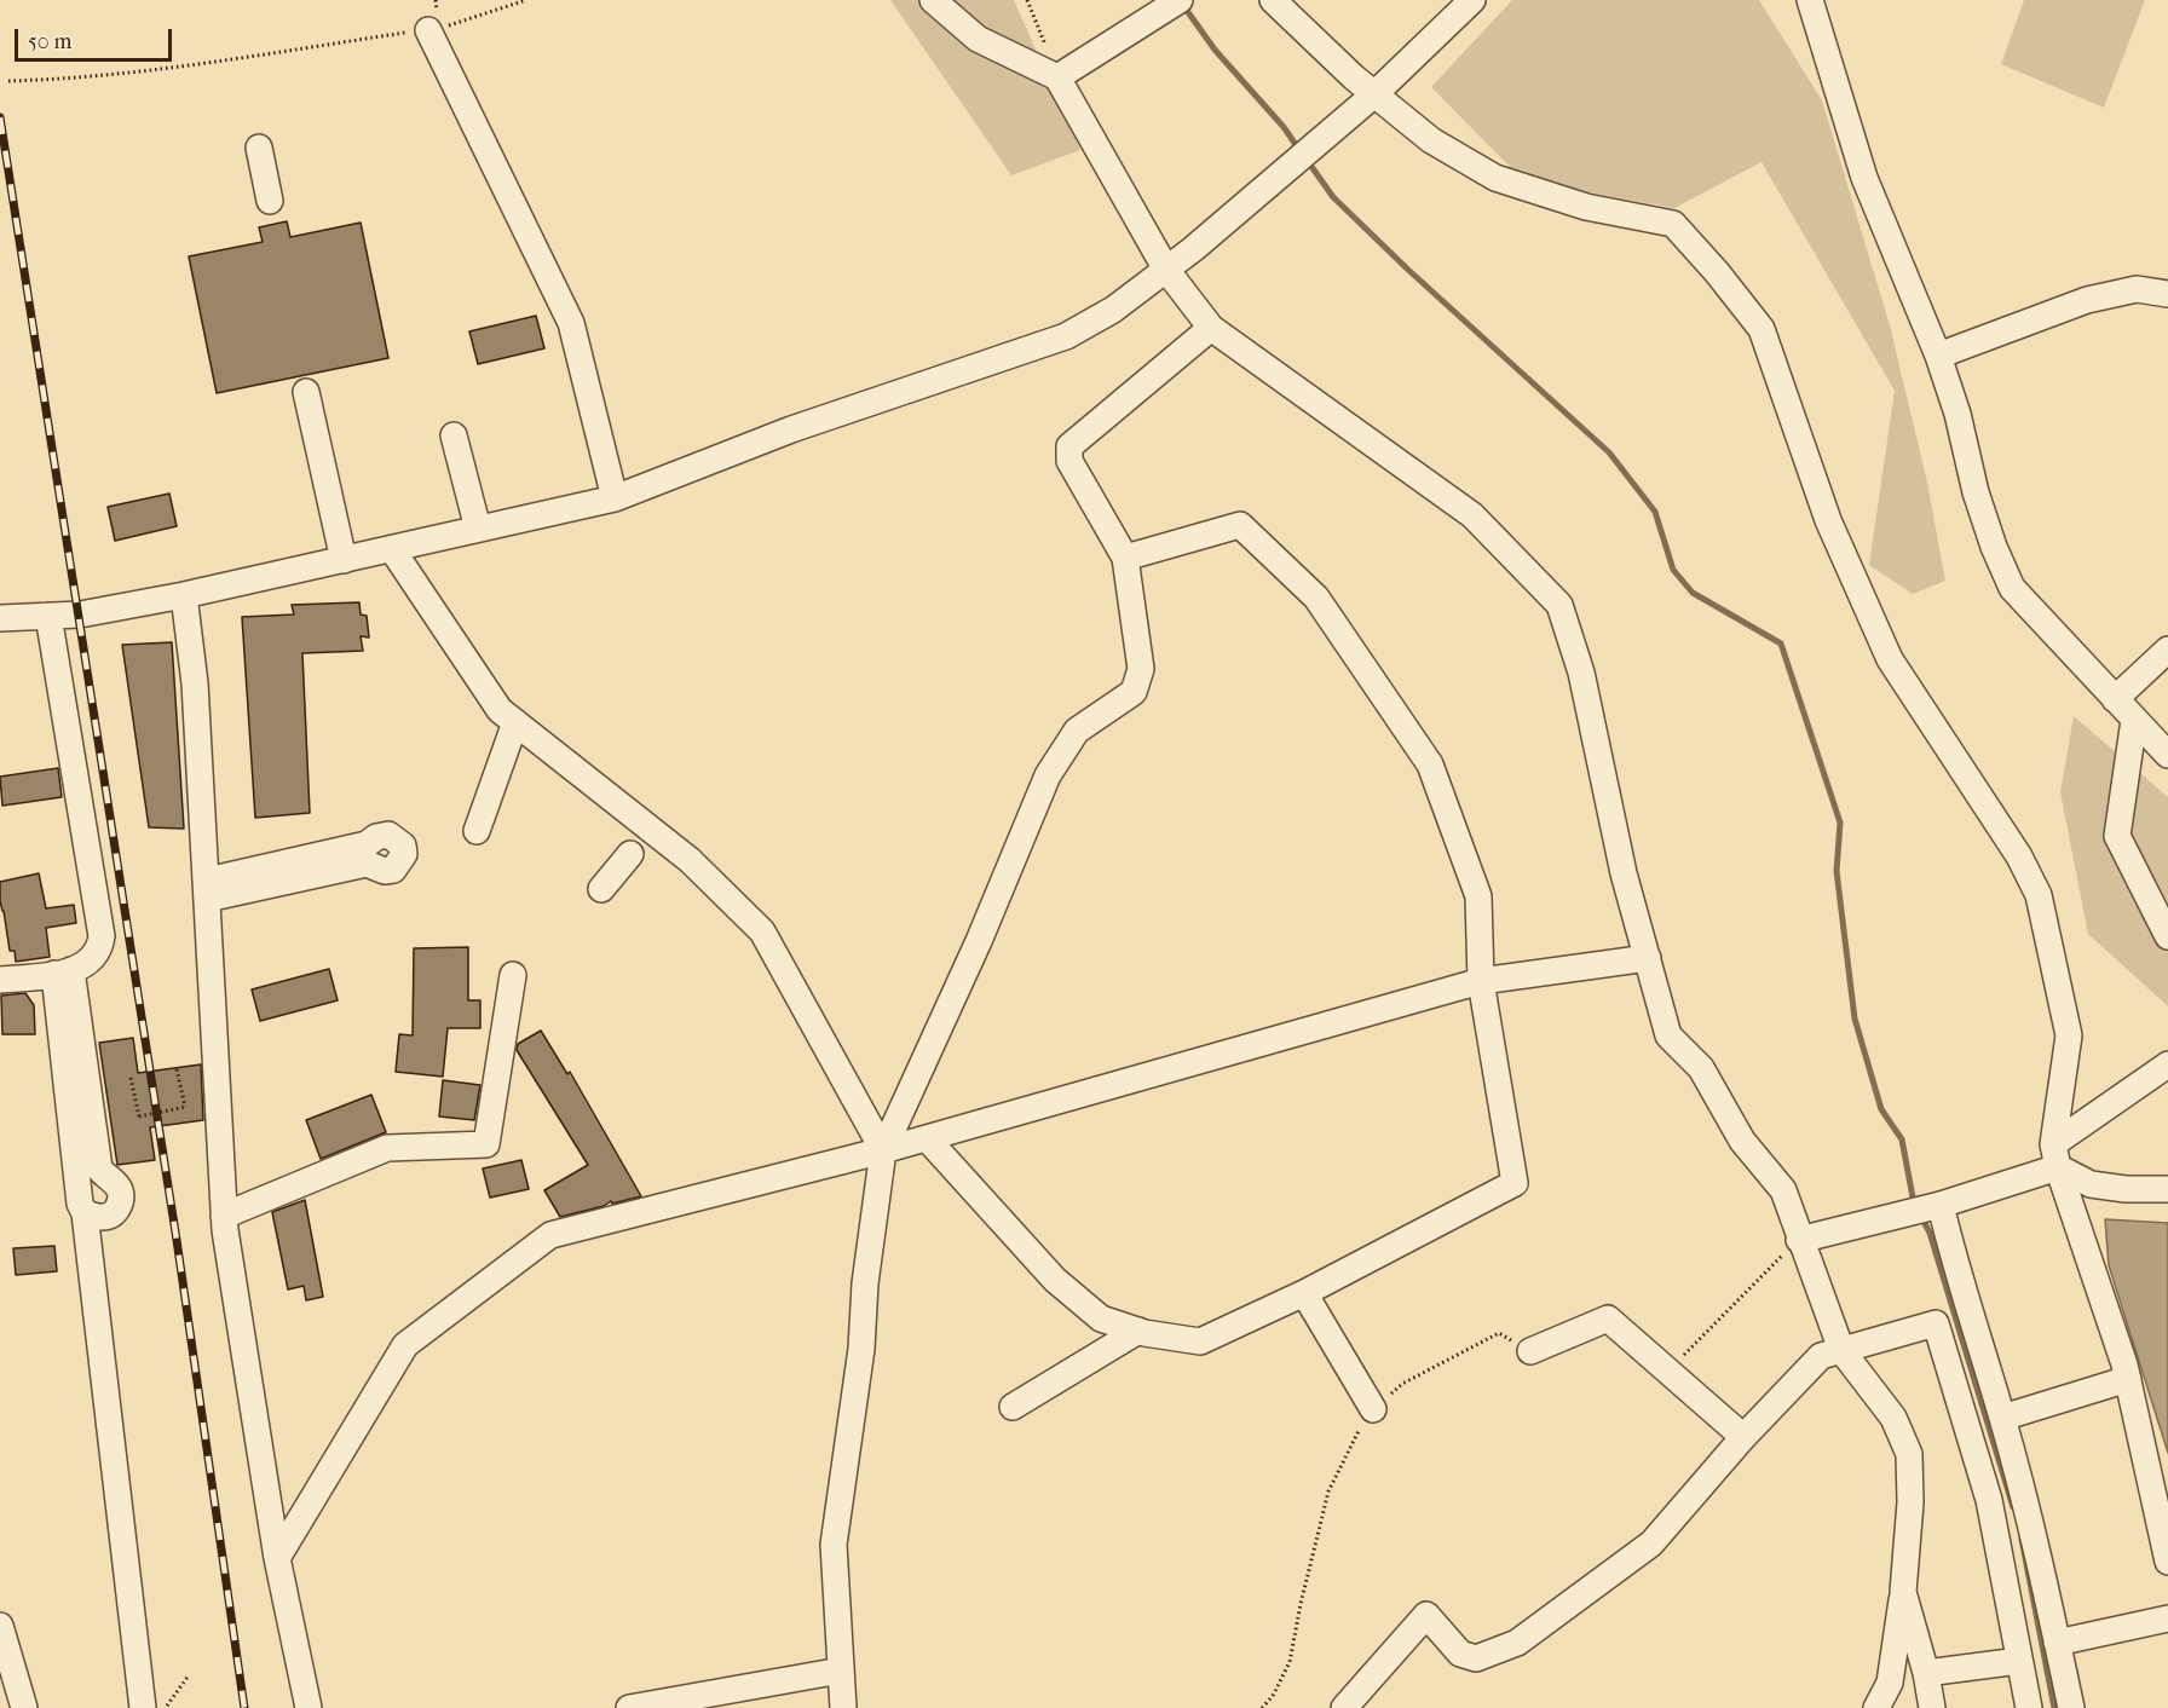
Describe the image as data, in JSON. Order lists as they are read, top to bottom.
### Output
{
  "scale_bar": "50 m"
}
